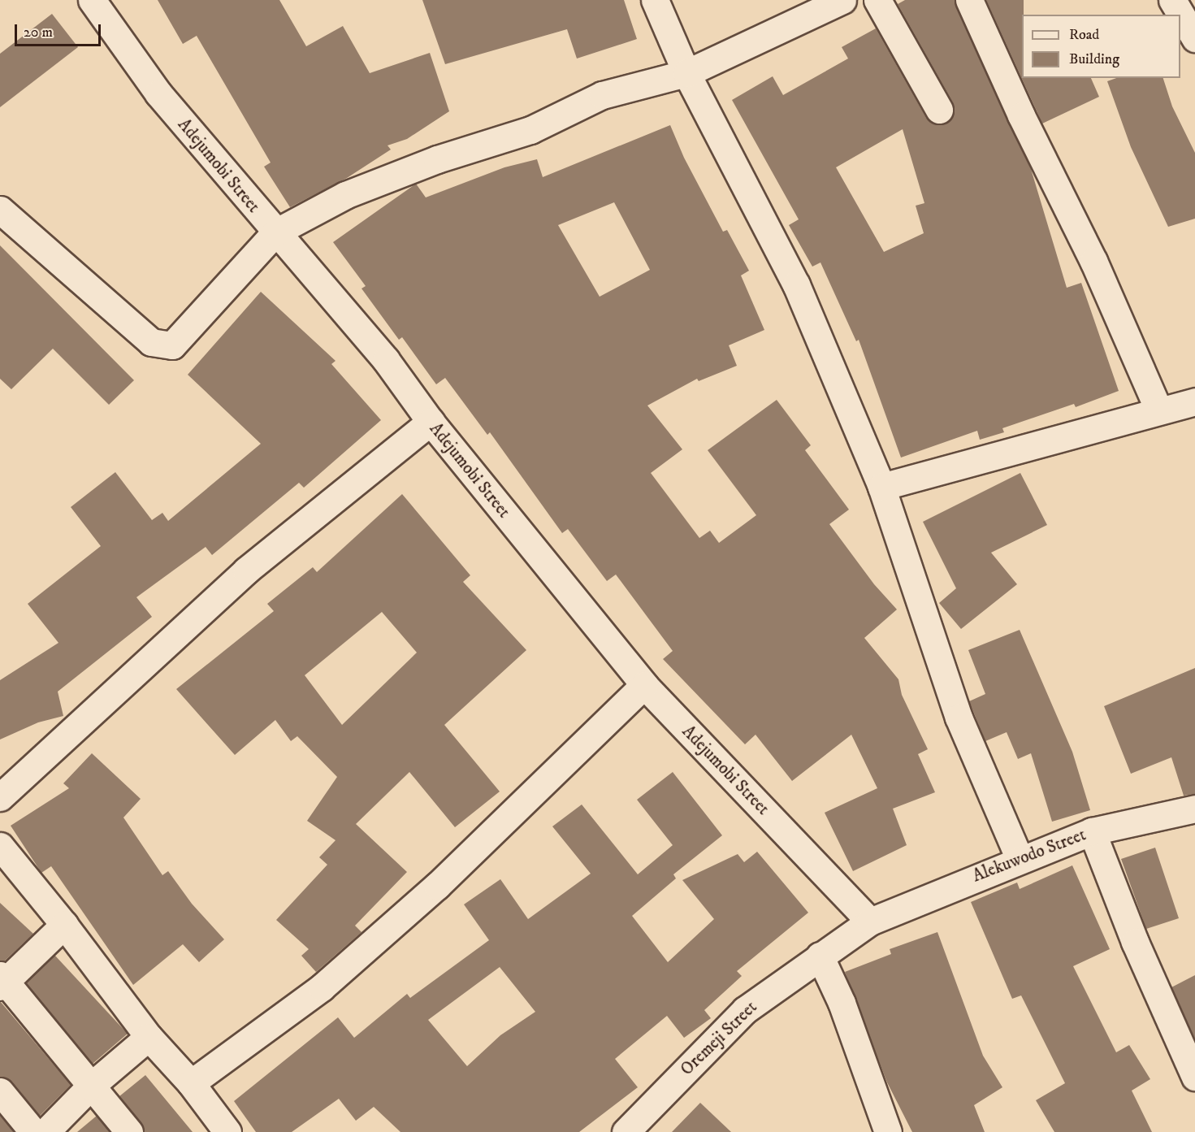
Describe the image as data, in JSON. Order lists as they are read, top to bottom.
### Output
{
  "streets": {
    "street": ["Adejumobi Street", "Alekuwodo Street", "Oremeji Street"]
  },
  "crossings": [
    ["Adejumobi Street", "Alekuwodo Street"],
    ["Adejumobi Street", "Oremeji Street"],
    ["Alekuwodo Street", "Oremeji Street"]
  ],
  "legend": ["Road", "Building"],
  "scale_bar": "20 m"
}
